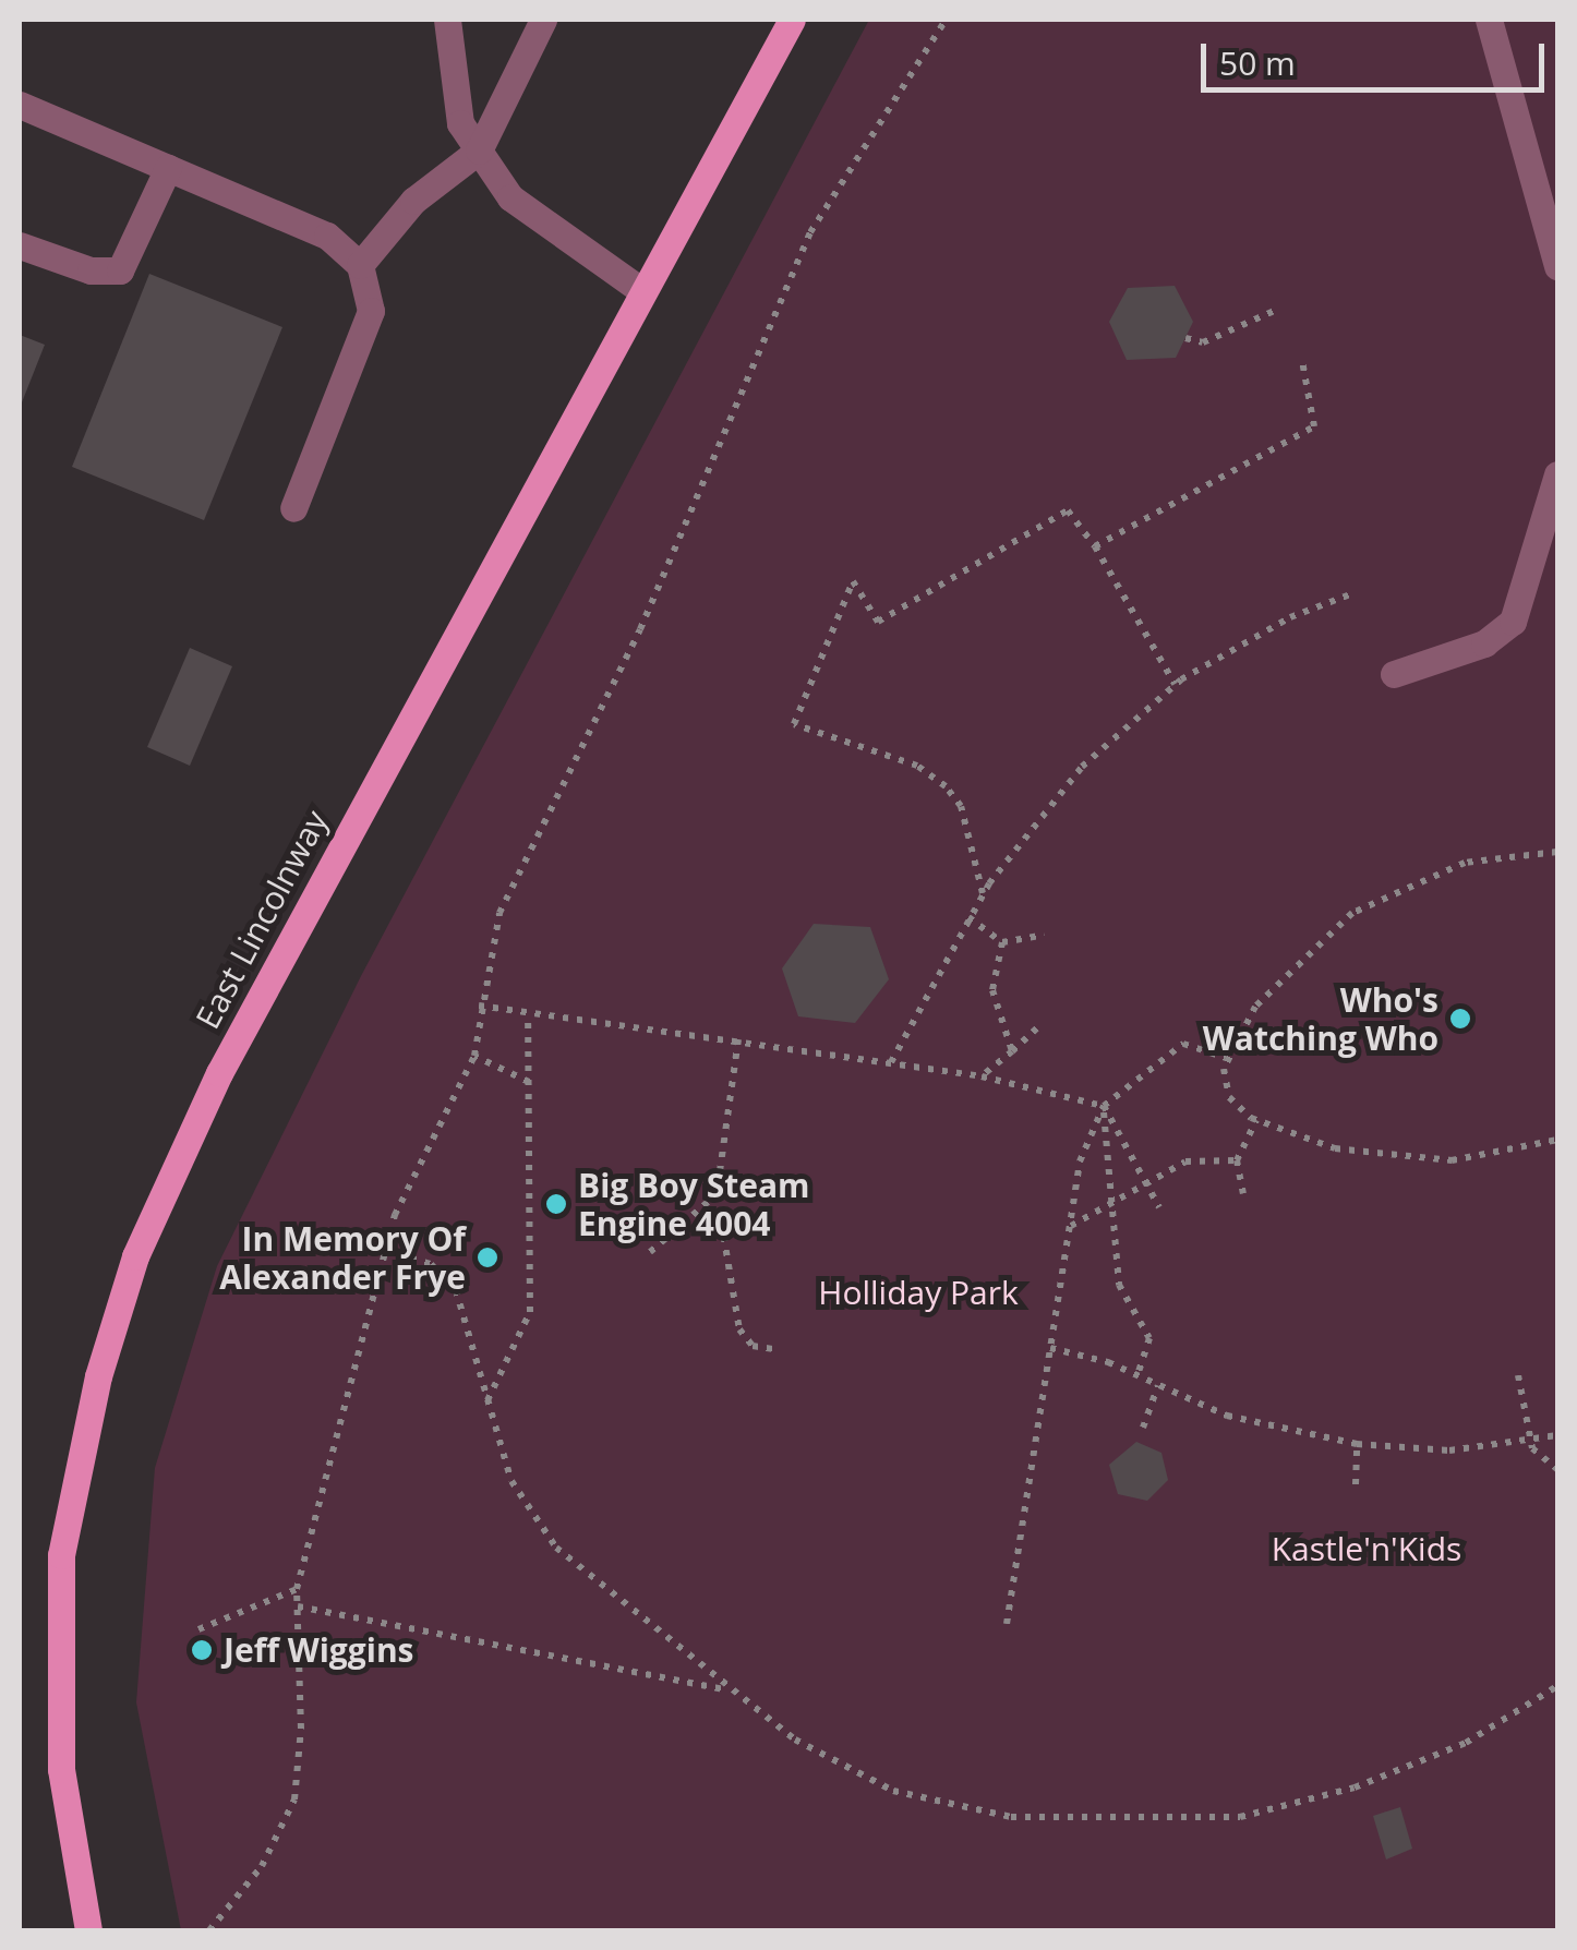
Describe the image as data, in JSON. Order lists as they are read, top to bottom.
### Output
{
  "streets": {
    "main road": ["East Lincolnway"]
  },
  "parks": ["Holliday Park", "Kastle'n'Kids"],
  "places": [
    "Who's Watching Who",
    "Big Boy Steam Engine 4004",
    "In Memory Of Alexander Frye",
    "Jeff Wiggins"
  ],
  "scale_bar": "50 m"
}
